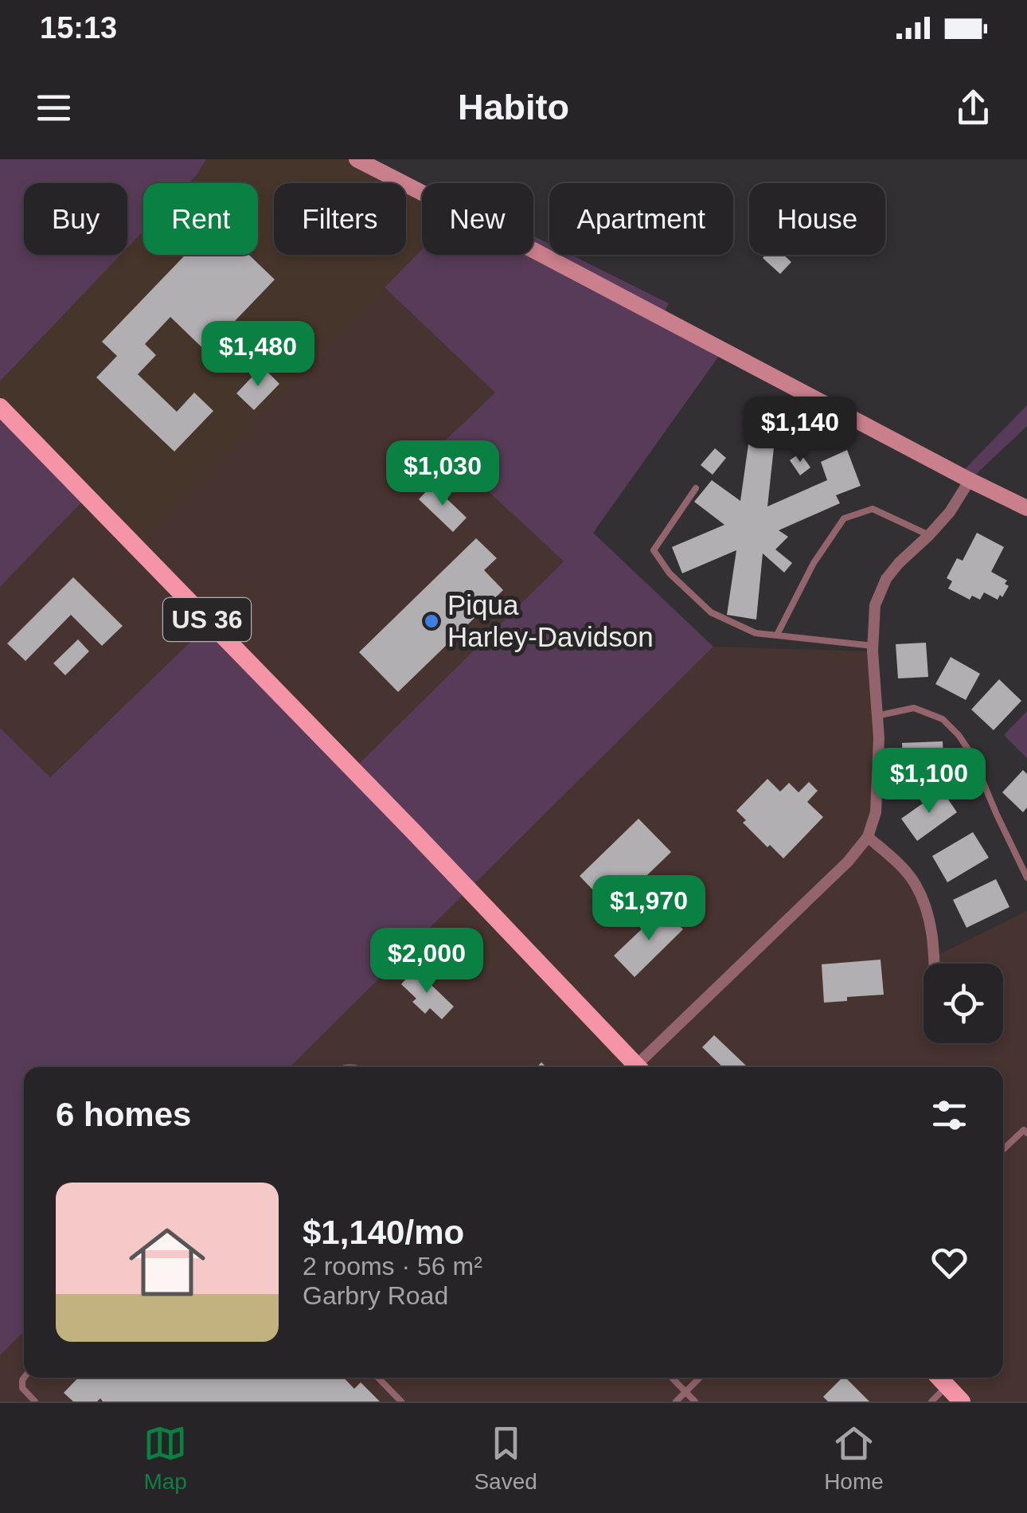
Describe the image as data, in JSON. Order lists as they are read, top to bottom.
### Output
{
  "streets": {
    "main road": ["US 36"]
  },
  "places": ["Piqua Harley-Davidson"],
  "page": {
    "status": "15:13",
    "header": "Habito",
    "chip": [
      "Buy",
      "Rent",
      "Filters",
      "New",
      "Apartment",
      "House"
    ],
    "price": [
      "$1,480",
      "$1,140",
      "$1,030",
      "$1,100",
      "$1,970",
      "$2,000"
    ],
    "heading": "6 homes",
    "list": [
      {
        "name": "$1,140/mo",
        "note": "2 rooms · 56 m² · Garbry Road"
      }
    ],
    "tabs": ["Map", "Saved", "Home"]
  }
}
